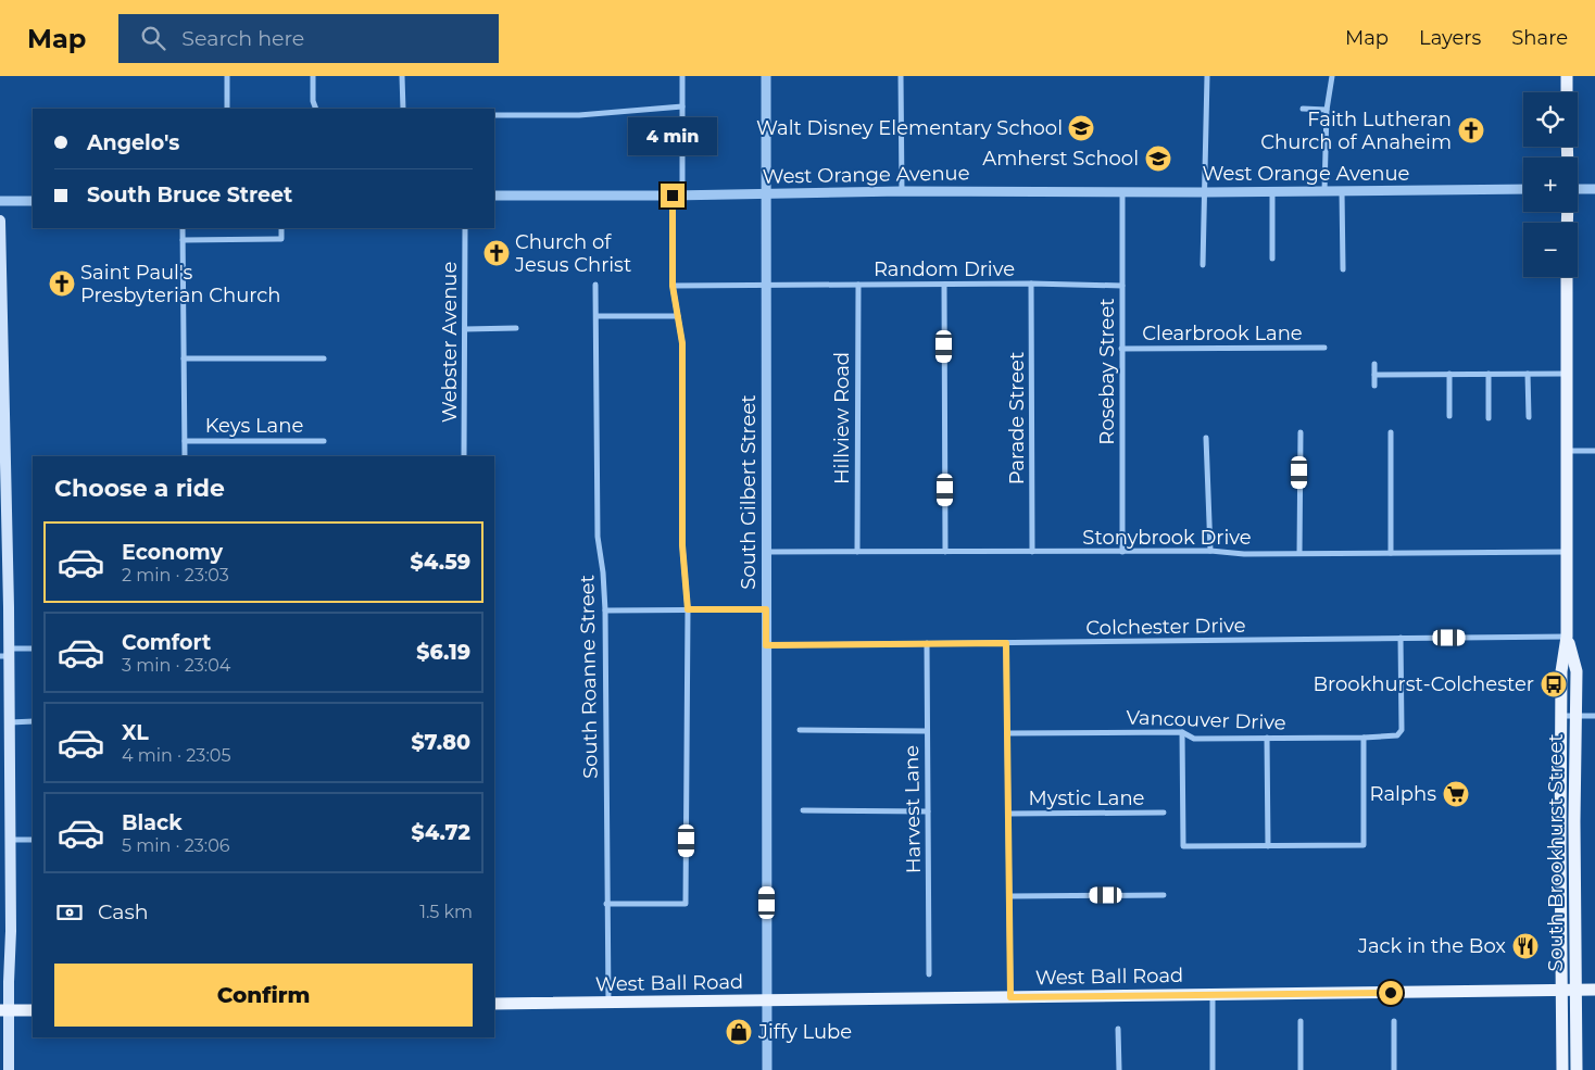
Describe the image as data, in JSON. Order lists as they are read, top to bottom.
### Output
{
  "streets": {
    "main road": ["South Brookhurst Street", "West Ball Road"],
    "street": [
      "West Orange Avenue",
      "Random Drive",
      "Clearbrook Lane",
      "Webster Avenue",
      "Rosebay Street",
      "Hillview Road",
      "Parade Street",
      "Keys Lane",
      "South Gilbert Street",
      "Stonybrook Drive",
      "Colchester Drive",
      "South Roanne Street",
      "Vancouver Drive",
      "Mystic Lane",
      "Harvest Lane"
    ]
  },
  "crossings": [
    ["West Orange Avenue", "Rosebay Street"],
    ["West Orange Avenue", "South Gilbert Street"],
    ["Random Drive", "Rosebay Street"],
    ["Random Drive", "Hillview Road"],
    ["Random Drive", "Parade Street"],
    ["Random Drive", "South Gilbert Street"],
    ["Clearbrook Lane", "Rosebay Street"],
    ["Rosebay Street", "Stonybrook Drive"],
    ["Hillview Road", "Stonybrook Drive"],
    ["Parade Street", "Stonybrook Drive"],
    ["South Gilbert Street", "Stonybrook Drive"],
    ["South Gilbert Street", "Colchester Drive"],
    ["South Gilbert Street", "West Ball Road"],
    ["Stonybrook Drive", "South Brookhurst Street"],
    ["Colchester Drive", "Vancouver Drive"],
    ["Colchester Drive", "Harvest Lane"],
    ["Colchester Drive", "South Brookhurst Street"],
    ["South Roanne Street", "West Ball Road"],
    ["South Brookhurst Street", "West Ball Road"]
  ],
  "places": {
    "school or university": ["Walt Disney Elementary School", "Amherst School"],
    "church": ["Faith Lutheran Church of Anaheim", "Church of Jesus Christ", "Saint Paul's Presbyterian Church"],
    "bus stop": ["Brookhurst-Colchester"],
    "supermarket": ["Ralphs"],
    "restaurant": ["Jack in the Box"],
    "shop": ["Jiffy Lube"]
  },
  "page": {
    "header": "Map",
    "search": "Search here",
    "nav": ["Map", "Layers", "Share"],
    "map_buttons": ["+", "−"],
    "banner": ["Angelo's", "South Bruce Street"],
    "bubble": "4 min",
    "heading": "Choose a ride",
    "list": [
      {
        "name": "Economy",
        "note": "2 min · 23:03",
        "value": "$4.59"
      },
      {
        "name": "Comfort",
        "note": "3 min · 23:04",
        "value": "$6.19"
      },
      {
        "name": "XL",
        "note": "4 min · 23:05",
        "value": "$7.80"
      },
      {
        "name": "Black",
        "note": "5 min · 23:06",
        "value": "$4.72"
      }
    ],
    "pay": ["Cash", "1.5 km"],
    "buttons": "Confirm"
  }
}
